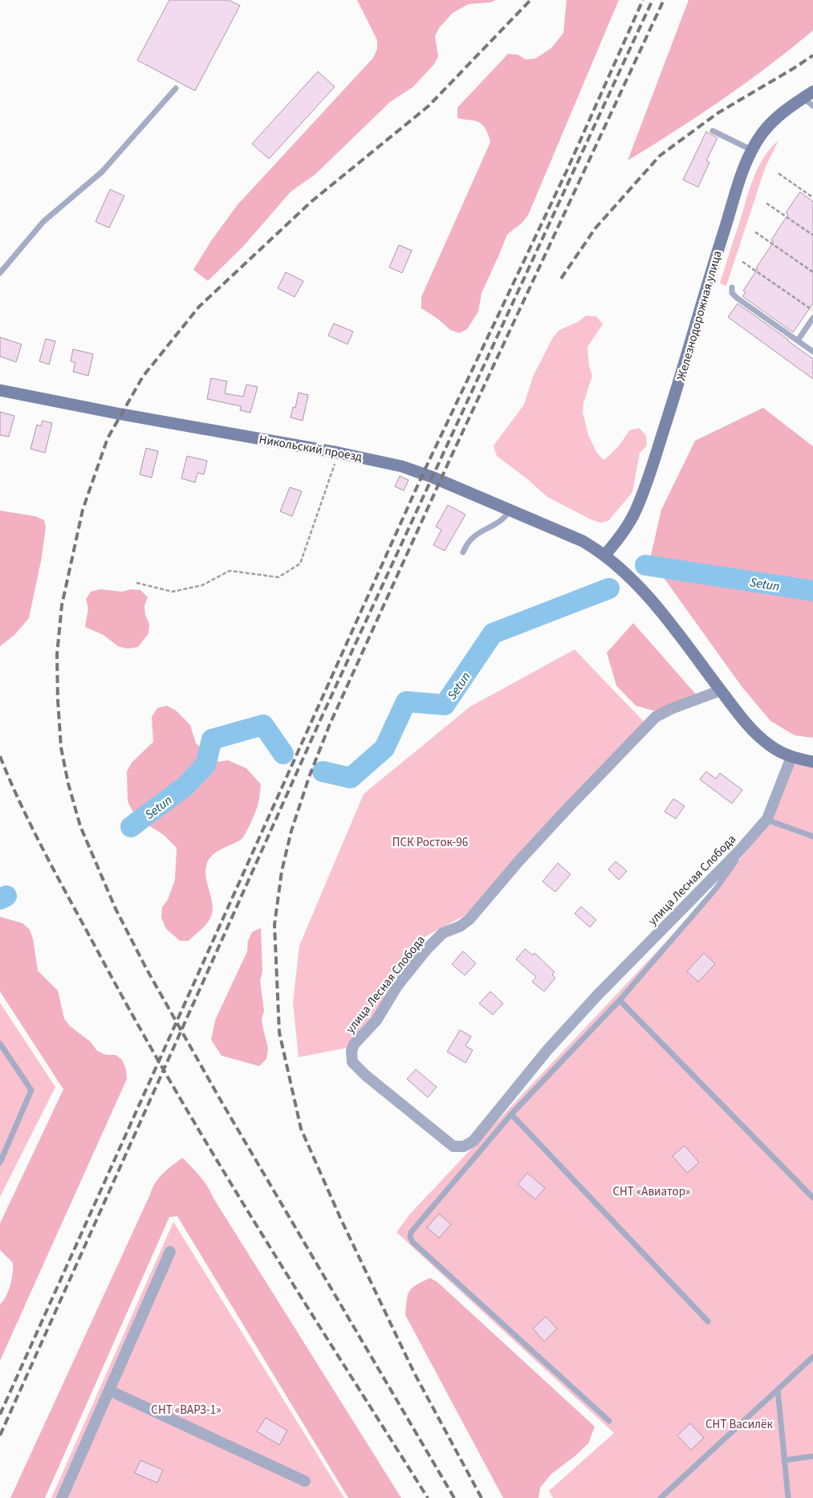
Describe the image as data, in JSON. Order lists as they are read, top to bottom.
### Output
{
  "streets": {
    "main road": ["Железнодорожная улица", "Никольский проезд"],
    "street": ["улица Лесная Слобода"]
  },
  "crossings": [
    ["Железнодорожная улица", "Никольский проезд"],
    ["Никольский проезд", "улица Лесная Слобода"]
  ],
  "water": ["Setun"],
  "parks": [
    "ПСК Росток-96",
    "СНТ «Авиатор»",
    "СНТ «ВАРЗ-1»",
    "СНТ Василёк"
  ]
}
